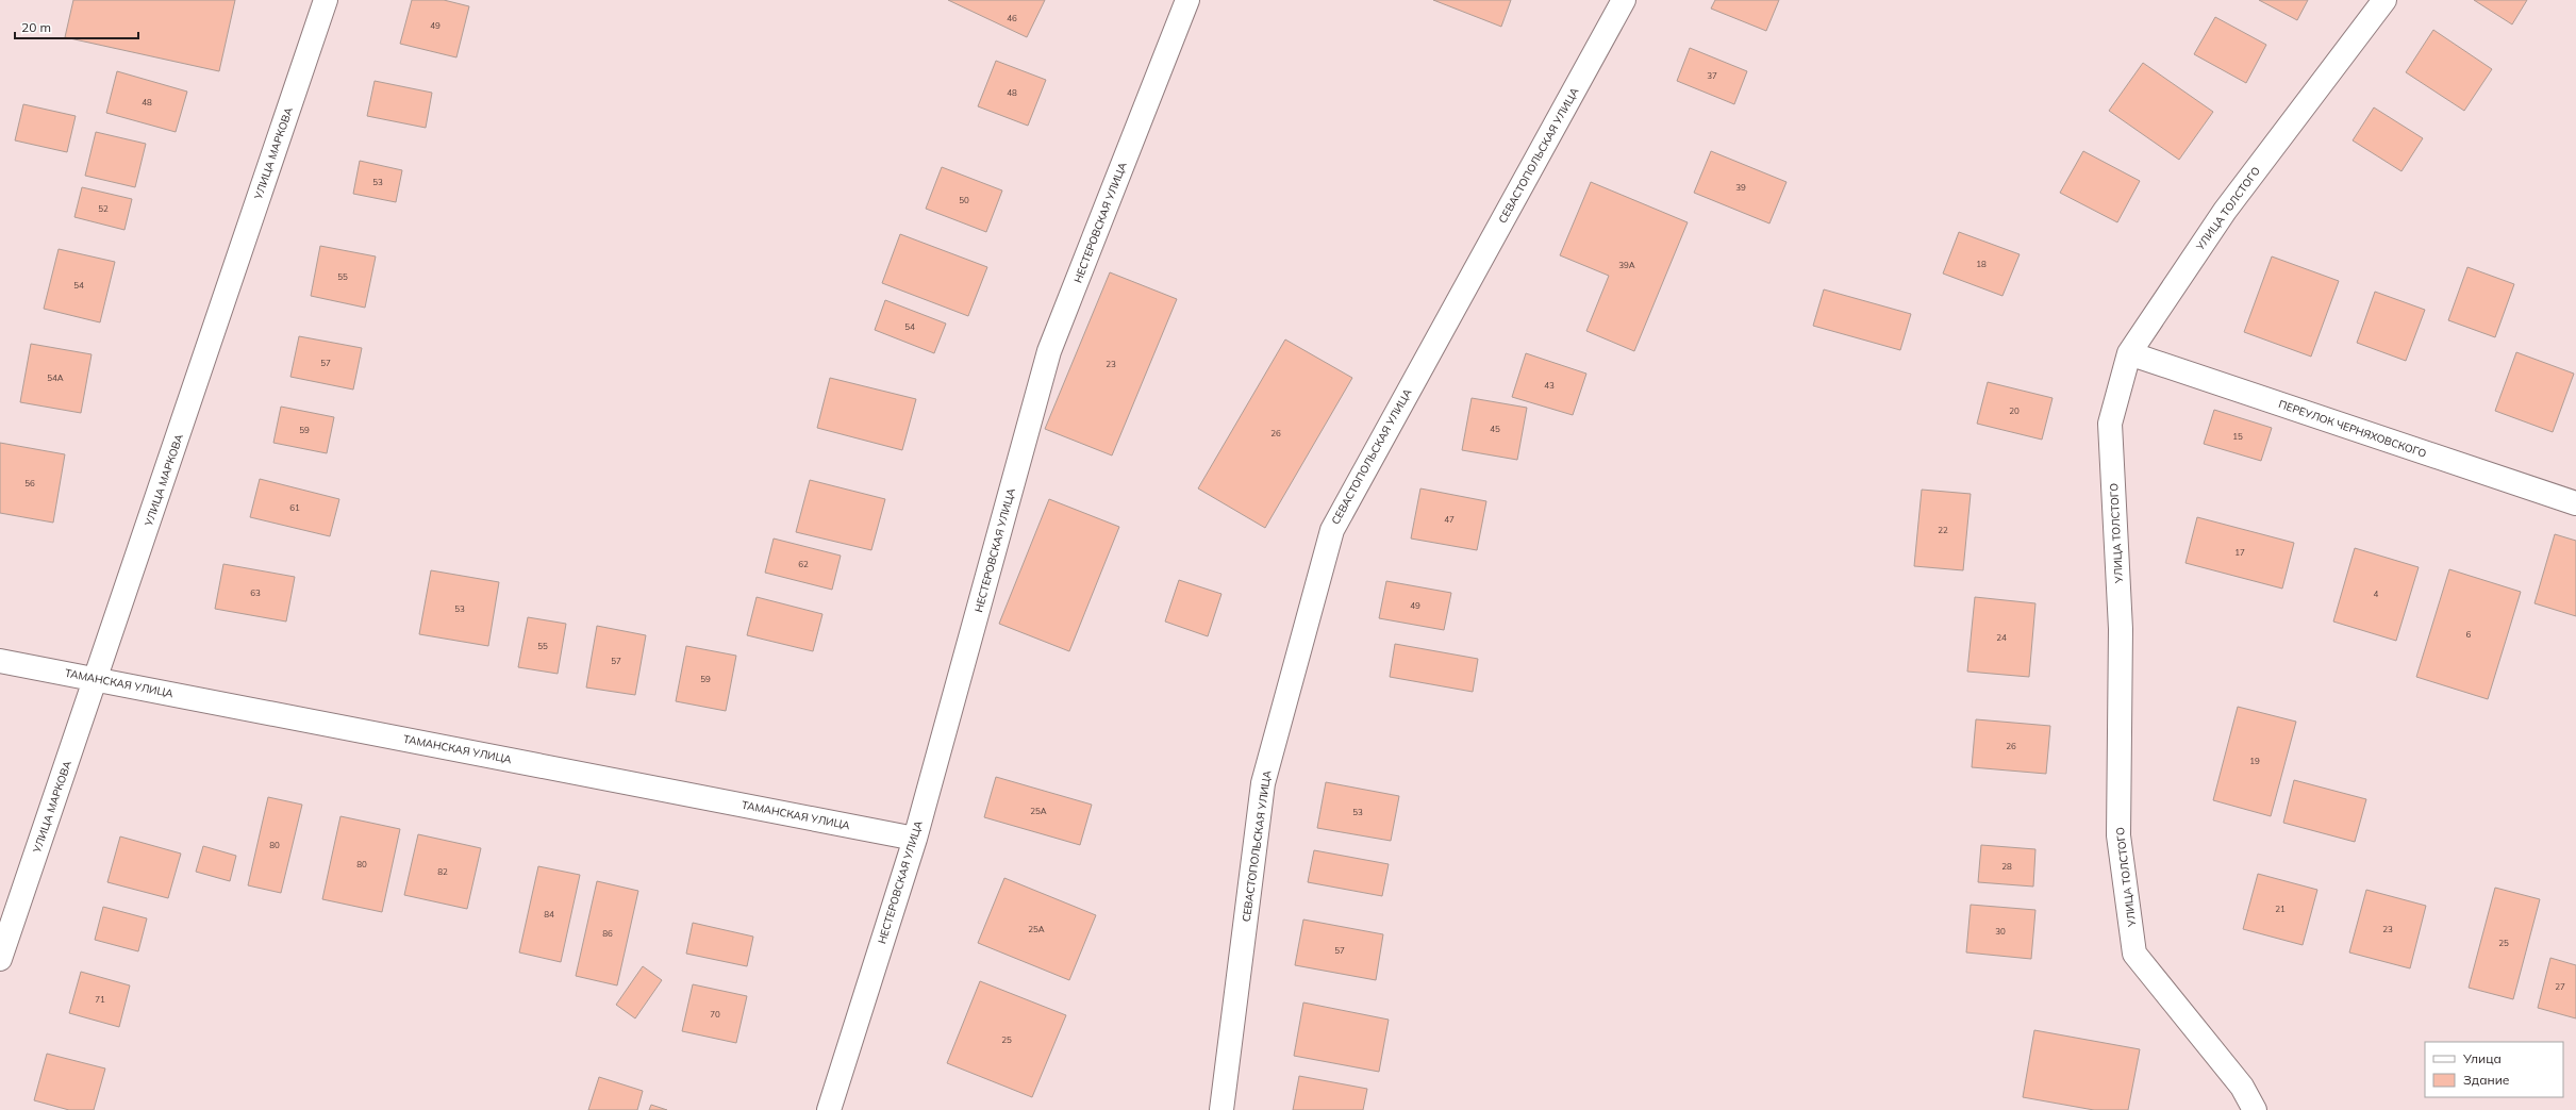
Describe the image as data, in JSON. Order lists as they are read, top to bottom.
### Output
{
  "streets": {
    "street": [
      "УЛИЦА МАРКОВА",
      "СЕВАСТОПОЛЬСКАЯ УЛИЦА",
      "УЛИЦА ТОЛСТОГО",
      "НЕСТЕРОВСКАЯ УЛИЦА",
      "ПЕРЕУЛОК ЧЕРНЯХОВСКОГО",
      "ТАМАНСКАЯ УЛИЦА"
    ]
  },
  "crossings": [
    ["УЛИЦА МАРКОВА", "ТАМАНСКАЯ УЛИЦА"],
    ["УЛИЦА ТОЛСТОГО", "ПЕРЕУЛОК ЧЕРНЯХОВСКОГО"],
    ["НЕСТЕРОВСКАЯ УЛИЦА", "ТАМАНСКАЯ УЛИЦА"]
  ],
  "house_numbers": [
    "46",
    "49",
    "37",
    "48",
    "48",
    "53",
    "39",
    "50",
    "52",
    "18",
    "39А",
    "55",
    "54",
    "54",
    "57",
    "23",
    "54А",
    "43",
    "20",
    "45",
    "59",
    "26",
    "15",
    "56",
    "61",
    "47",
    "22",
    "17",
    "62",
    "63",
    "4",
    "49",
    "53",
    "6",
    "24",
    "55",
    "57",
    "59",
    "26",
    "19",
    "25А",
    "53",
    "80",
    "80",
    "28",
    "82",
    "21",
    "84",
    "25А",
    "23",
    "30",
    "86",
    "25",
    "57",
    "27",
    "71",
    "70",
    "25"
  ],
  "legend": ["Улица", "Здание"],
  "scale_bar": "20 m"
}
